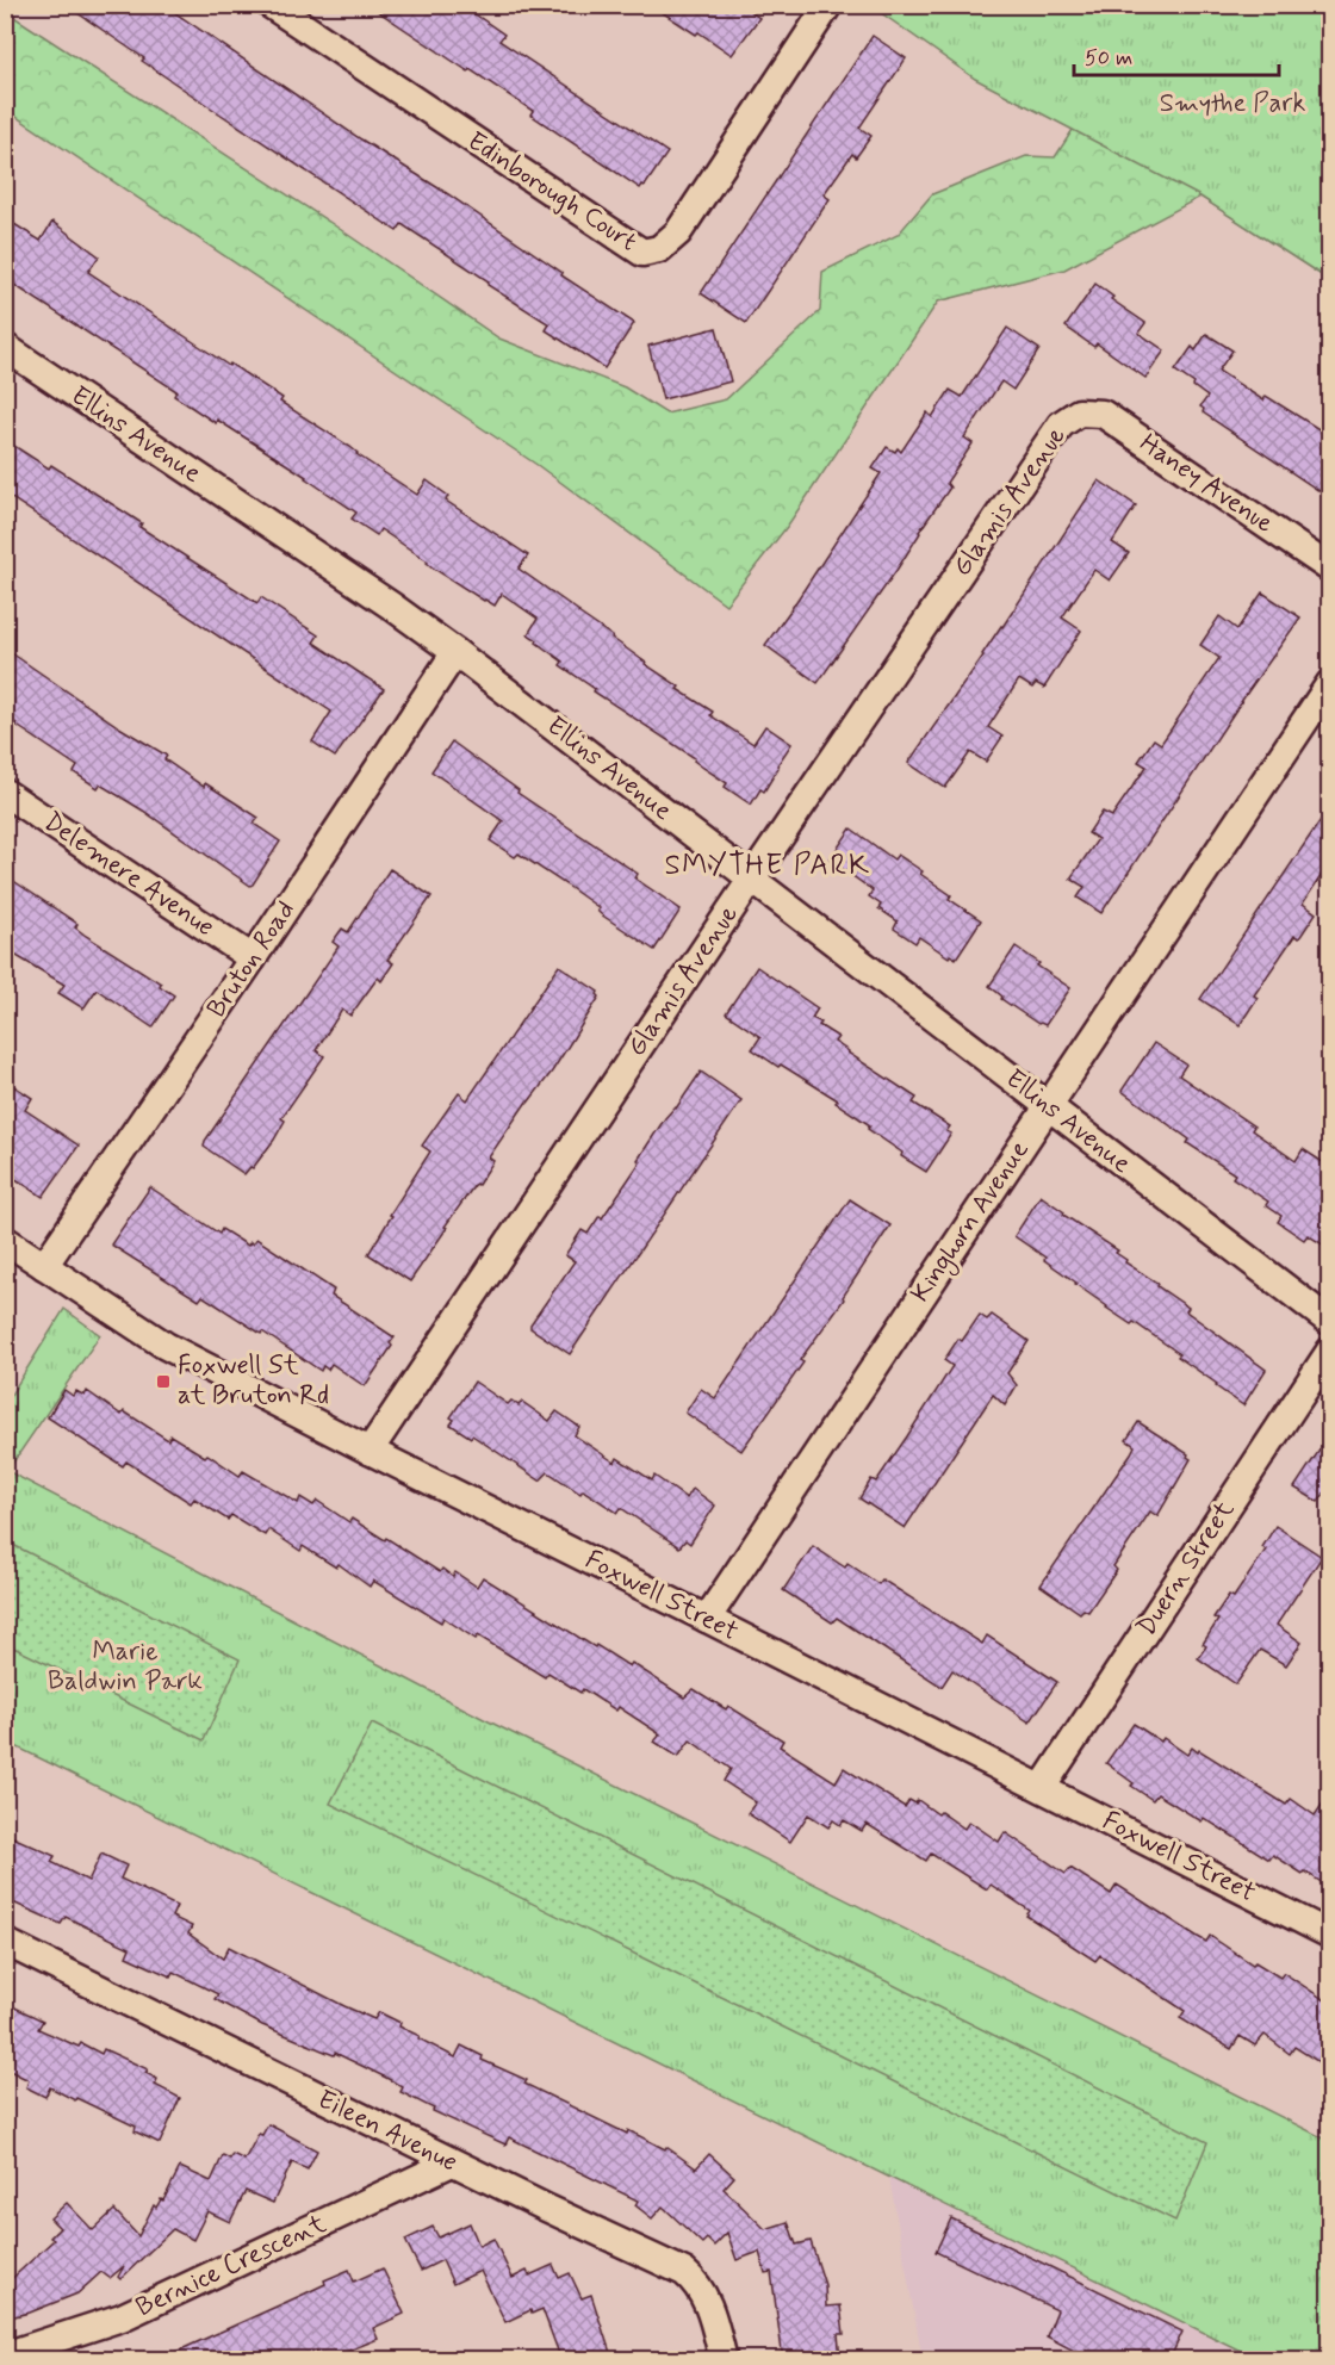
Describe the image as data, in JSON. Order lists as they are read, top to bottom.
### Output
{
  "streets": {
    "street": [
      "Edinborough Court",
      "Ellins Avenue",
      "Haney Avenue",
      "Glamis Avenue",
      "Delemere Avenue",
      "Bruton Road",
      "Kinghorn Avenue",
      "Duern Street",
      "Foxwell Street",
      "Eileen Avenue",
      "Bernice Crescent"
    ]
  },
  "crossings": [
    ["Ellins Avenue", "Glamis Avenue"],
    ["Ellins Avenue", "Bruton Road"],
    ["Ellins Avenue", "Kinghorn Avenue"],
    ["Haney Avenue", "Glamis Avenue"],
    ["Glamis Avenue", "Foxwell Street"],
    ["Delemere Avenue", "Bruton Road"],
    ["Bruton Road", "Foxwell Street"],
    ["Kinghorn Avenue", "Foxwell Street"],
    ["Duern Street", "Foxwell Street"],
    ["Eileen Avenue", "Bernice Crescent"]
  ],
  "districts": ["SMYTHE PARK"],
  "parks": ["Smythe Park", "Marie Baldwin Park"],
  "places": {
    "transit": ["Foxwell St at Bruton Rd"]
  },
  "scale_bar": "50 m"
}
